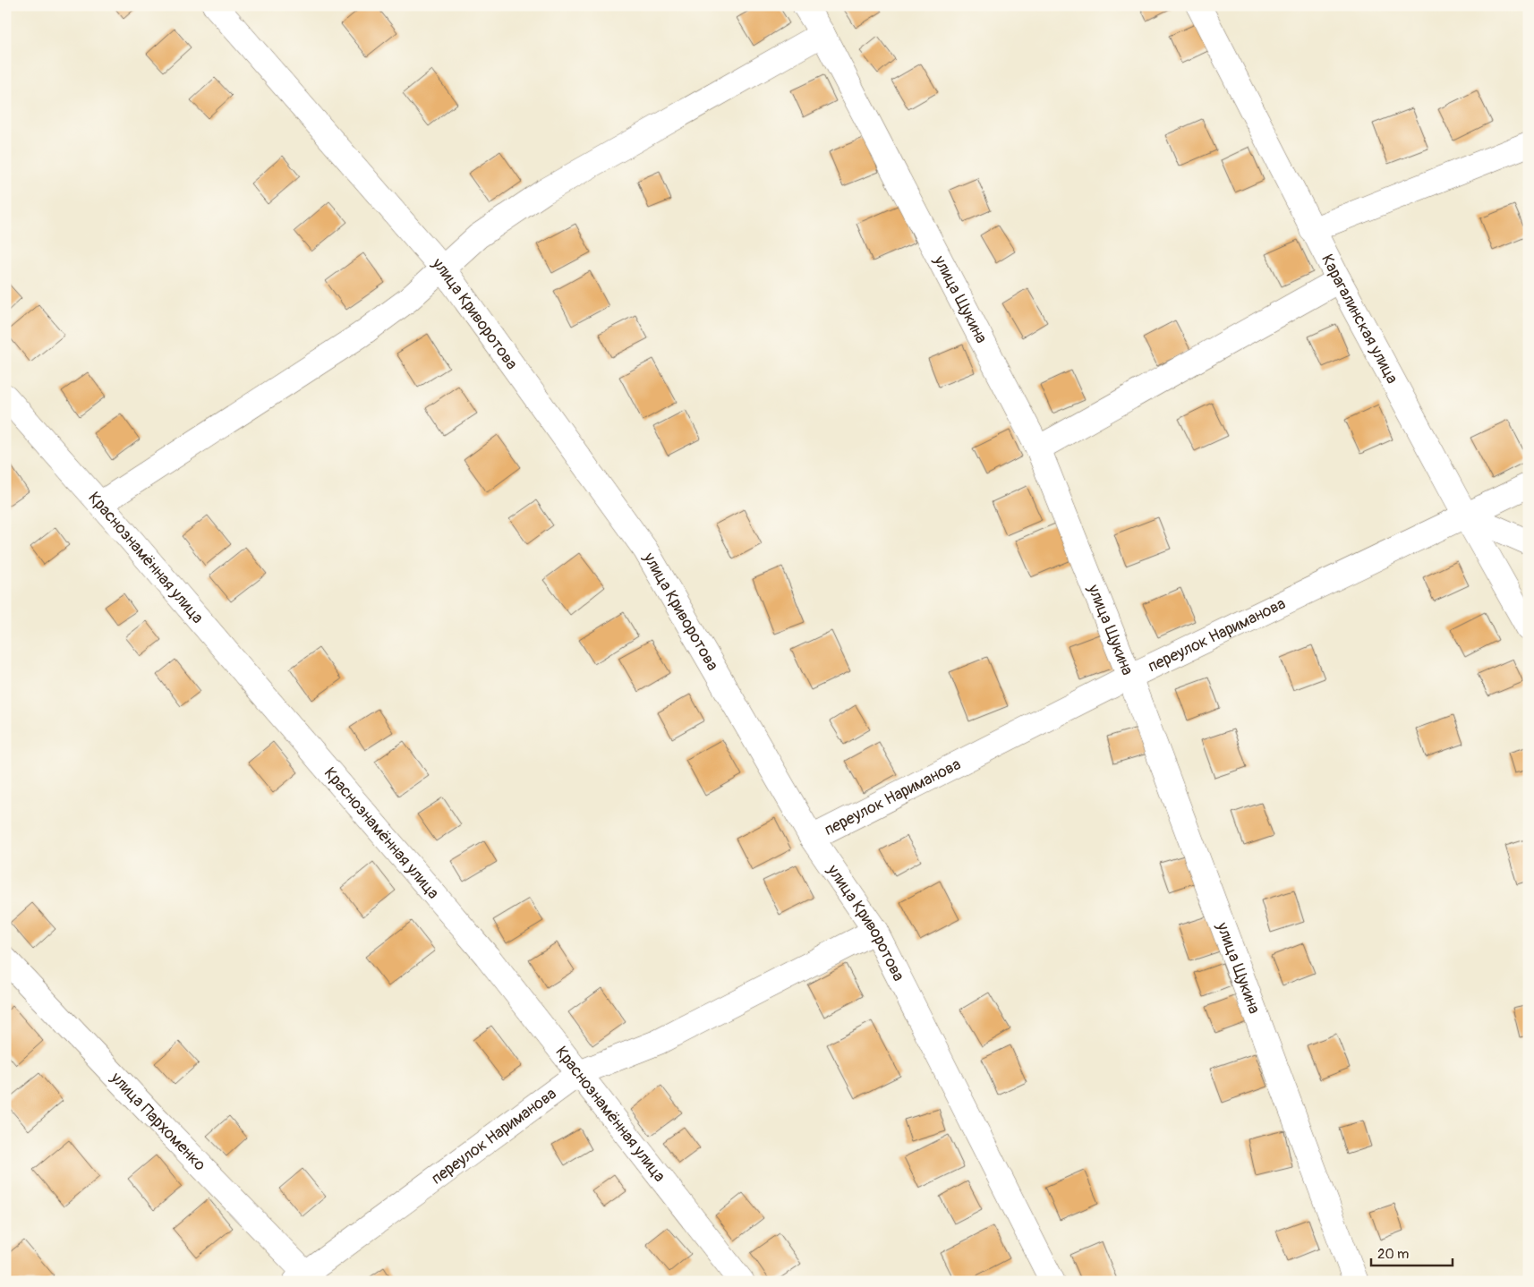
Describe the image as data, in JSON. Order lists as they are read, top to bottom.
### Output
{
  "streets": {
    "street": [
      "улица Щукина",
      "улица Криворотова",
      "Карагалинская улица",
      "Краснознамённая улица",
      "переулок Нариманова",
      "улица Пархоменко"
    ]
  },
  "crossings": [
    ["улица Щукина", "переулок Нариманова"],
    ["улица Криворотова", "переулок Нариманова"],
    ["Карагалинская улица", "переулок Нариманова"],
    ["Краснознамённая улица", "переулок Нариманова"],
    ["переулок Нариманова", "улица Пархоменко"]
  ],
  "scale_bar": "20 m"
}
